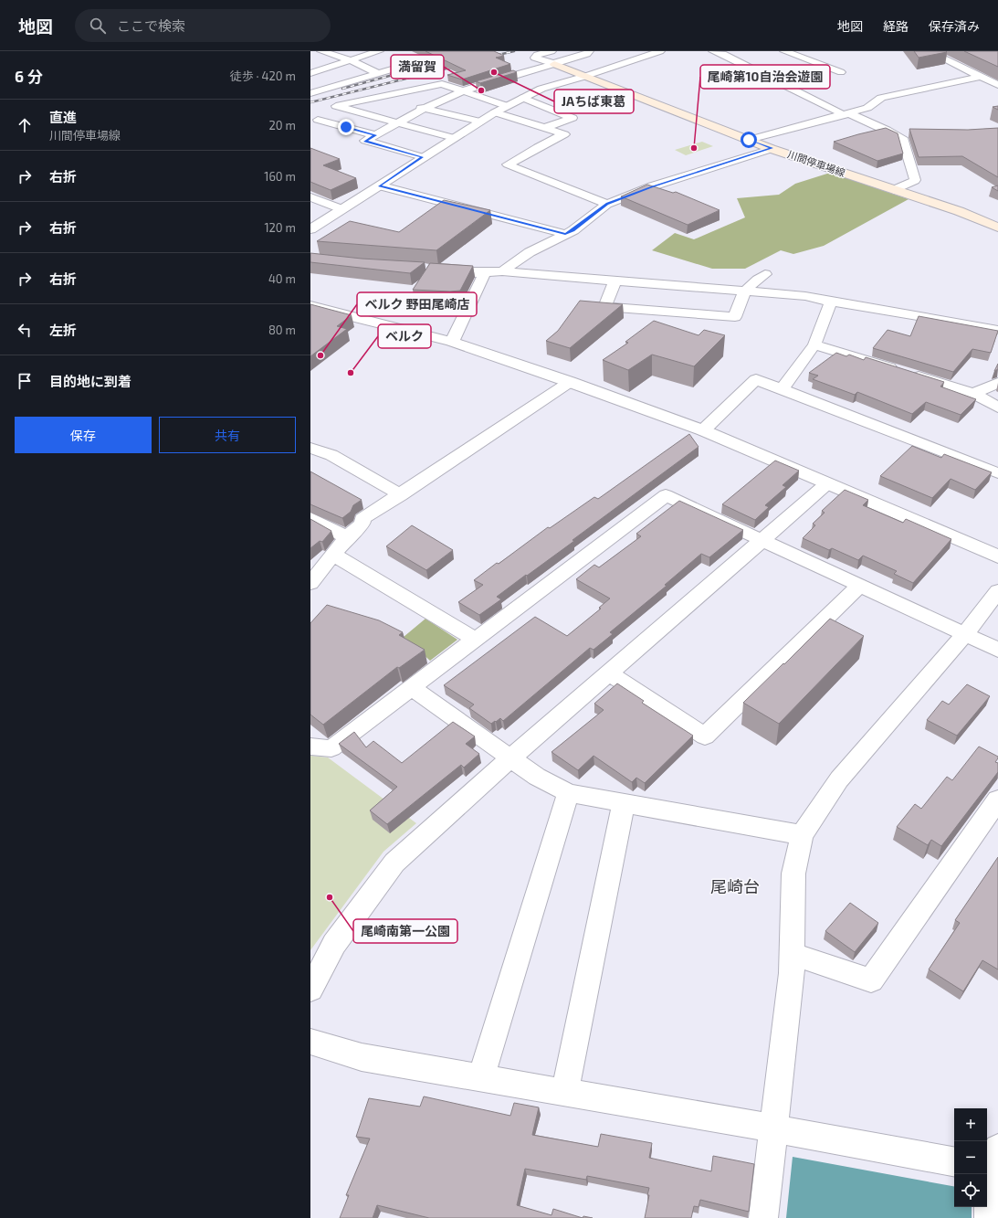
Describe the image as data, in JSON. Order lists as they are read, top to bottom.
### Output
{
  "streets": {
    "main road": ["川間停車場線"]
  },
  "districts": ["尾崎台"],
  "places": [
    "JAちば東葛",
    "満留賀",
    "尾崎第10自治会遊園",
    "ベルク 野田尾崎店",
    "ベルク",
    "尾崎南第一公園"
  ],
  "page": {
    "header": "地図",
    "search": "ここで検索",
    "nav": ["地図", "経路", "保存済み"],
    "heading": ["6 分", "徒歩 · 420 m"],
    "list": [
      ["直進", "川間停車場線", "20 m"],
      ["右折", "160 m"],
      ["右折", "120 m"],
      ["右折", "40 m"],
      ["左折", "80 m"],
      "目的地に到着"
    ],
    "buttons": ["保存", "共有"],
    "map_buttons": ["+", "−"]
  }
}
